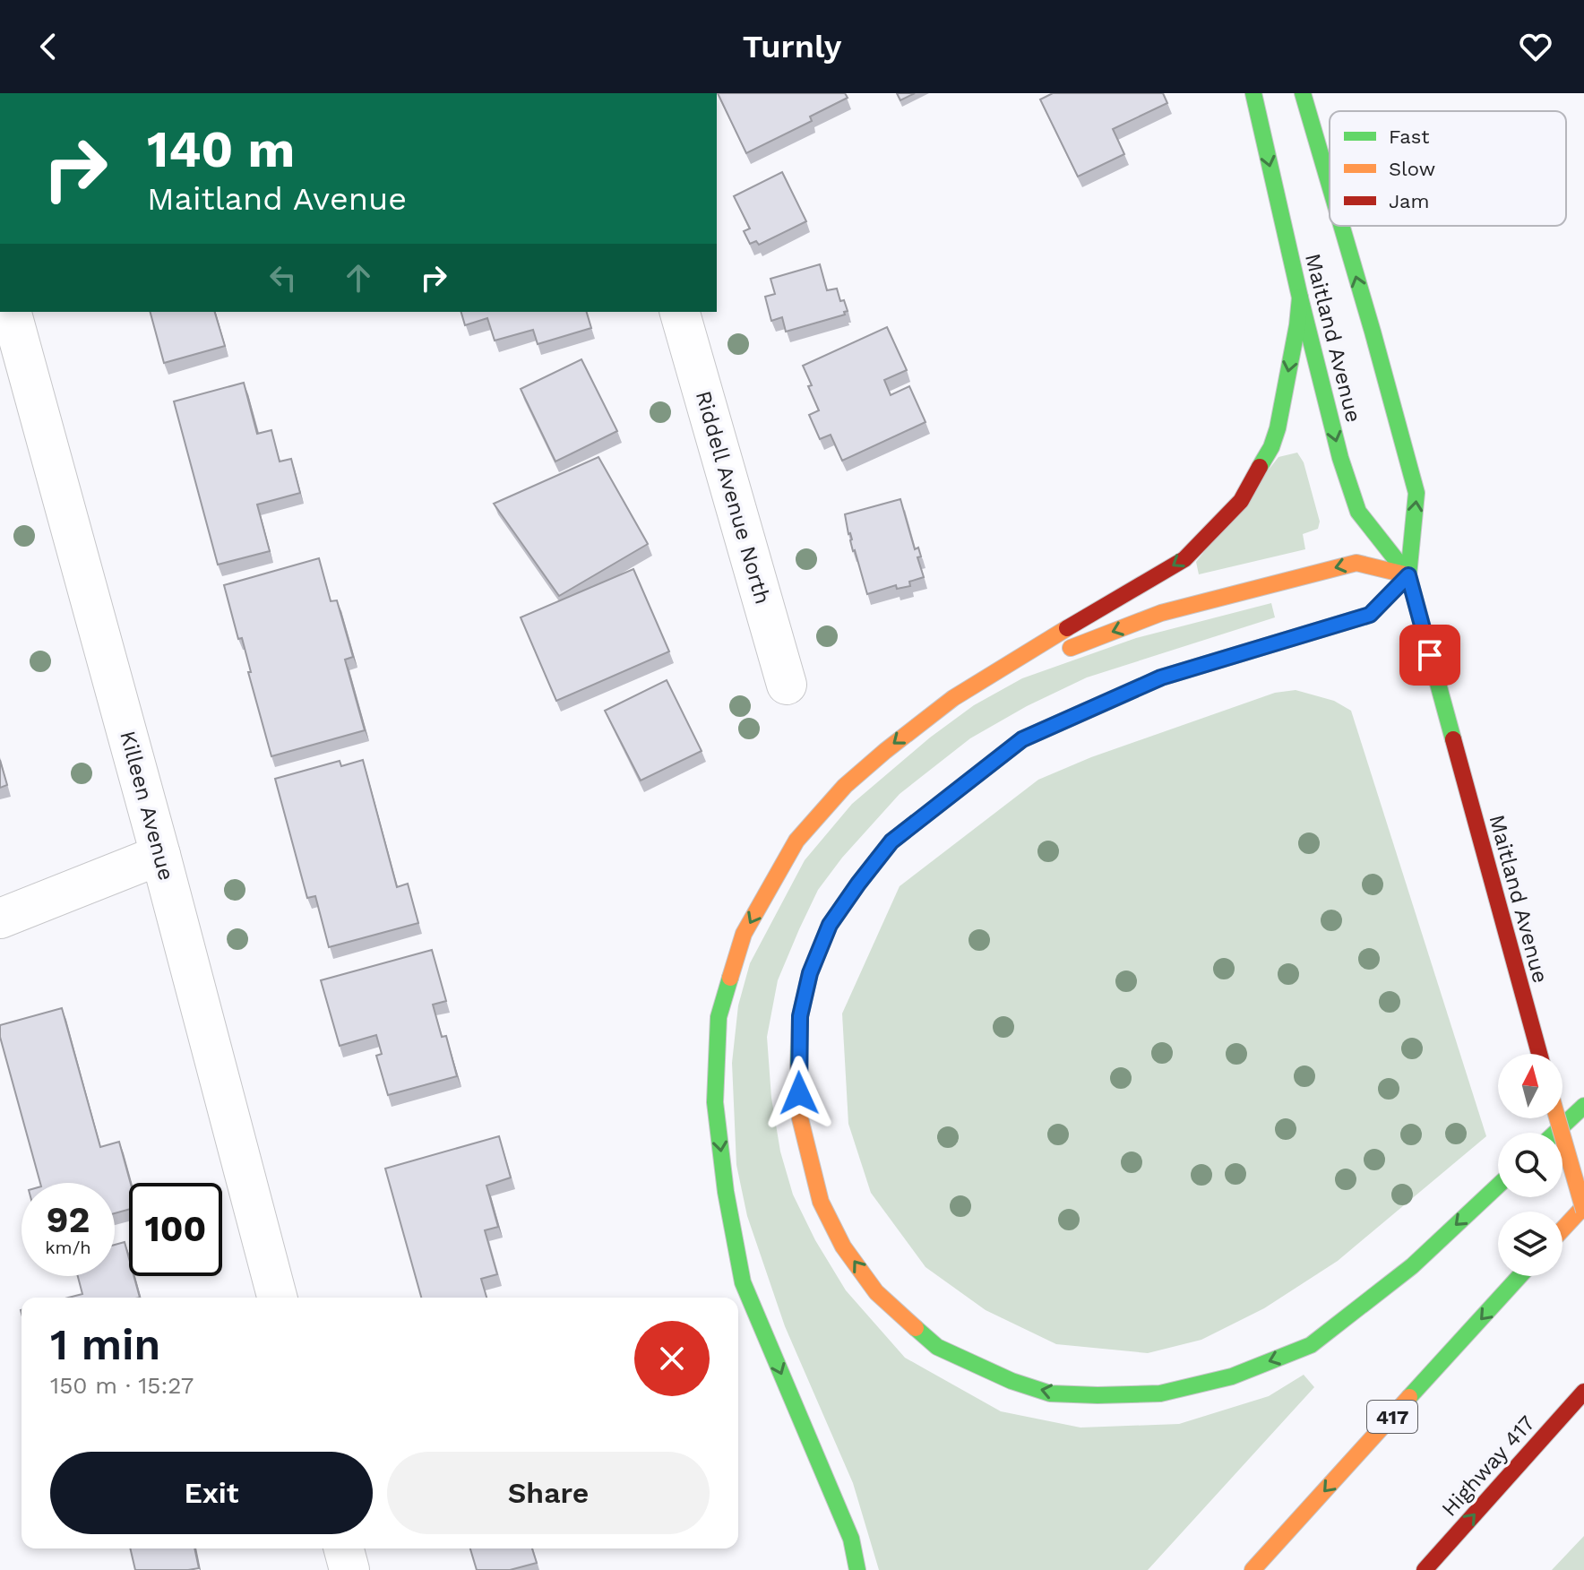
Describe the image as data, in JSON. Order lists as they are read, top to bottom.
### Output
{
  "streets": {
    "main road": ["Maitland Avenue", "417", "Highway 417"],
    "street": ["Riddell Avenue North", "Killeen Avenue"]
  },
  "legend": ["Fast", "Slow", "Jam"],
  "north": "top",
  "page": {
    "header": "Turnly",
    "turn": ["140 m", "Maitland Avenue"],
    "speed": "92 km/h",
    "limit": "100",
    "heading": ["1 min", "150 m · 15:27"],
    "buttons": ["Exit", "Share"]
  }
}
